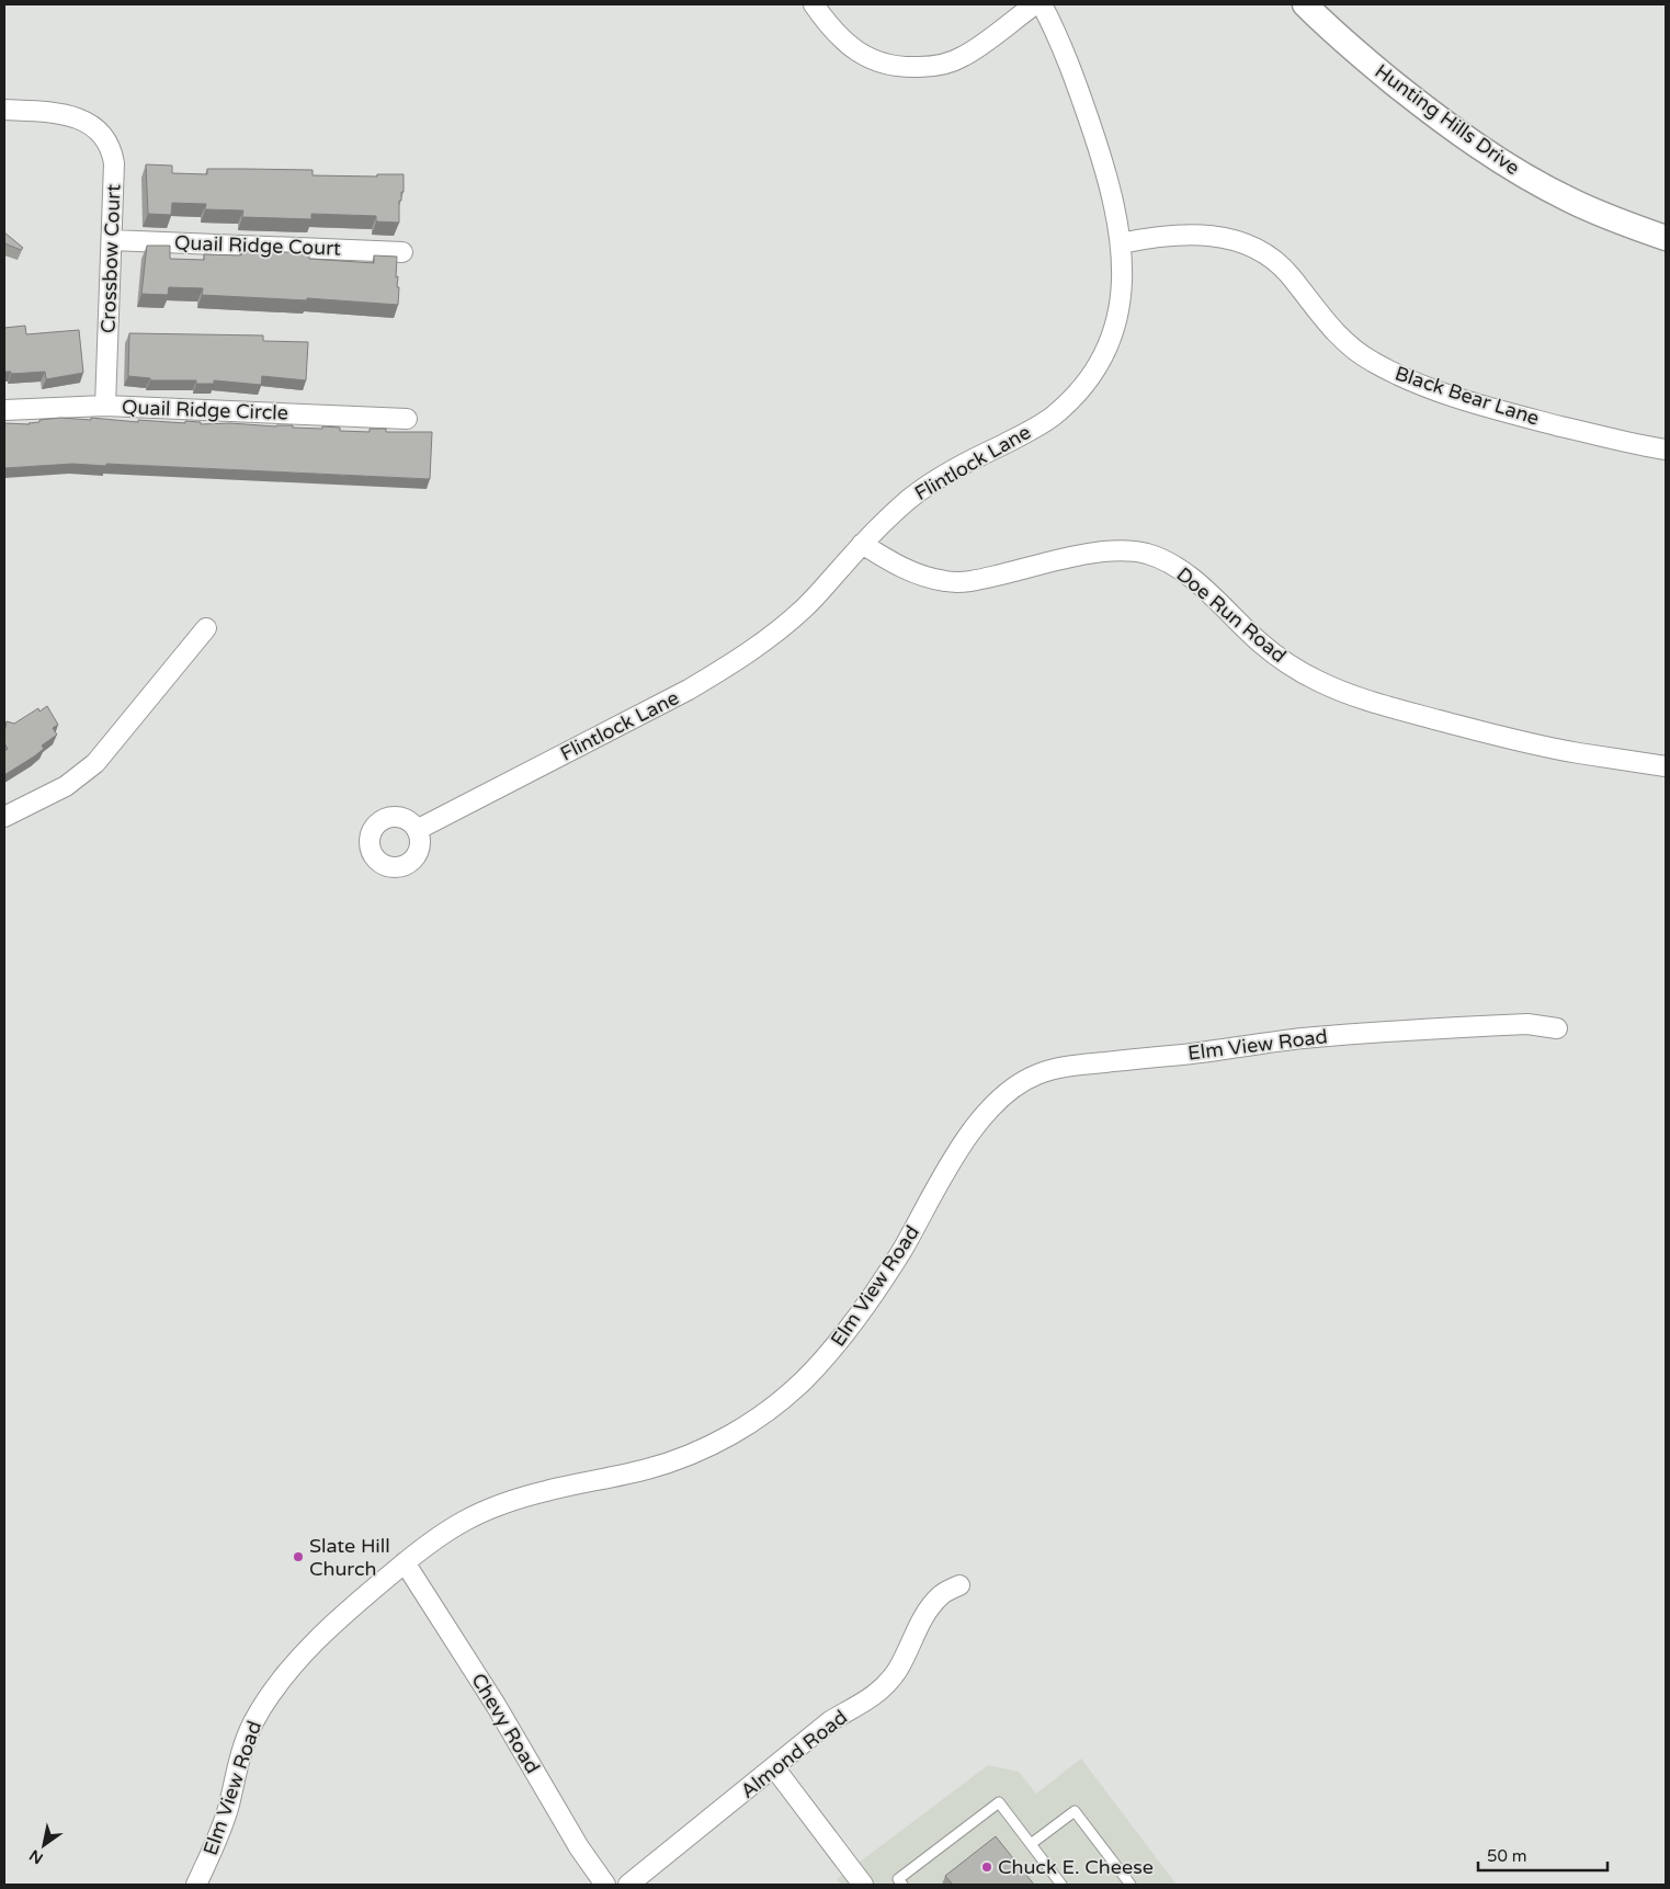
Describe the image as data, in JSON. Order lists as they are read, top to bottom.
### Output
{
  "streets": {
    "street": [
      "Hunting Hills Drive",
      "Quail Ridge Court",
      "Crossbow Court",
      "Black Bear Lane",
      "Quail Ridge Circle",
      "Flintlock Lane",
      "Doe Run Road",
      "Elm View Road",
      "Chevy Road",
      "Almond Road"
    ]
  },
  "crossings": [
    ["Quail Ridge Court", "Crossbow Court"],
    ["Crossbow Court", "Quail Ridge Circle"],
    ["Black Bear Lane", "Flintlock Lane"],
    ["Flintlock Lane", "Doe Run Road"],
    ["Elm View Road", "Chevy Road"]
  ],
  "places": ["Slate Hill Church", "Chuck E. Cheese"],
  "scale_bar": "50 m",
  "north": "bottom left"
}
